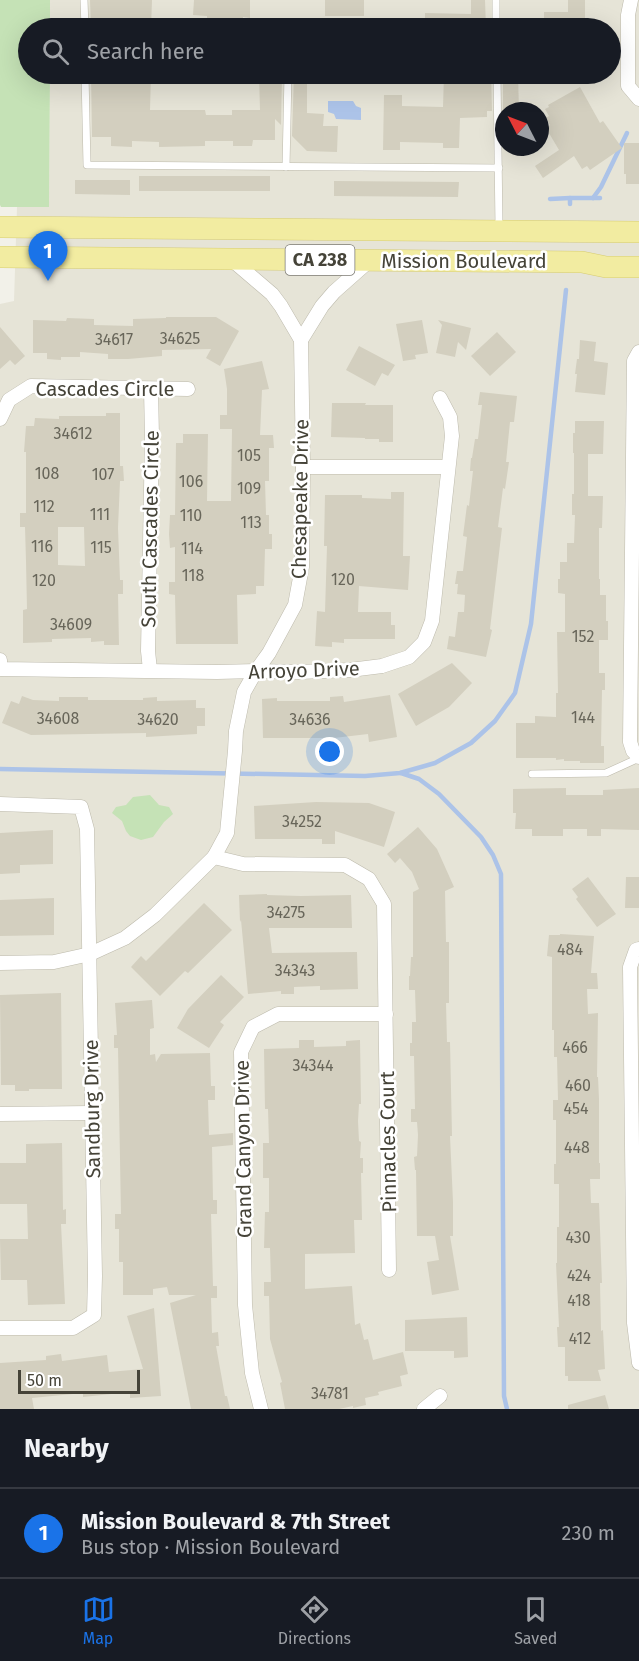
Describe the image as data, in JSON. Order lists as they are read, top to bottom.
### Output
{
  "streets": {
    "main road": ["CA 238", "Mission Boulevard"],
    "street": [
      "Cascades Circle",
      "Chesapeake Drive",
      "South Cascades Circle",
      "Arroyo Drive",
      "Sandburg Drive",
      "Pinnacles Court",
      "Grand Canyon Drive"
    ]
  },
  "crossings": [
    ["Mission Boulevard", "Chesapeake Drive"],
    ["Cascades Circle", "South Cascades Circle"],
    ["Chesapeake Drive", "Arroyo Drive"],
    ["Chesapeake Drive", "Sandburg Drive"],
    ["Chesapeake Drive", "Pinnacles Court"],
    ["South Cascades Circle", "Arroyo Drive"],
    ["Pinnacles Court", "Grand Canyon Drive"]
  ],
  "house_numbers": [
    "34625",
    "34617",
    "34612",
    "105",
    "108",
    "107",
    "106",
    "109",
    "112",
    "111",
    "110",
    "113",
    "116",
    "115",
    "114",
    "118",
    "120",
    "120",
    "34609",
    "152",
    "144",
    "34608",
    "34620",
    "34636",
    "34252",
    "34275",
    "484",
    "34343",
    "466",
    "34344",
    "460",
    "454",
    "448",
    "430",
    "424",
    "418",
    "412",
    "34781"
  ],
  "scale_bar": "50 m",
  "north": "top left",
  "page": {
    "search": "Search here",
    "pins": "1",
    "scale": "50 m",
    "heading": "Nearby",
    "list": [
      {
        "mark": "1",
        "name": "Mission Boulevard & 7th Street",
        "note": "Bus stop · Mission Boulevard",
        "value": "230 m"
      }
    ],
    "nav": ["Map", "Directions", "Saved"]
  }
}
